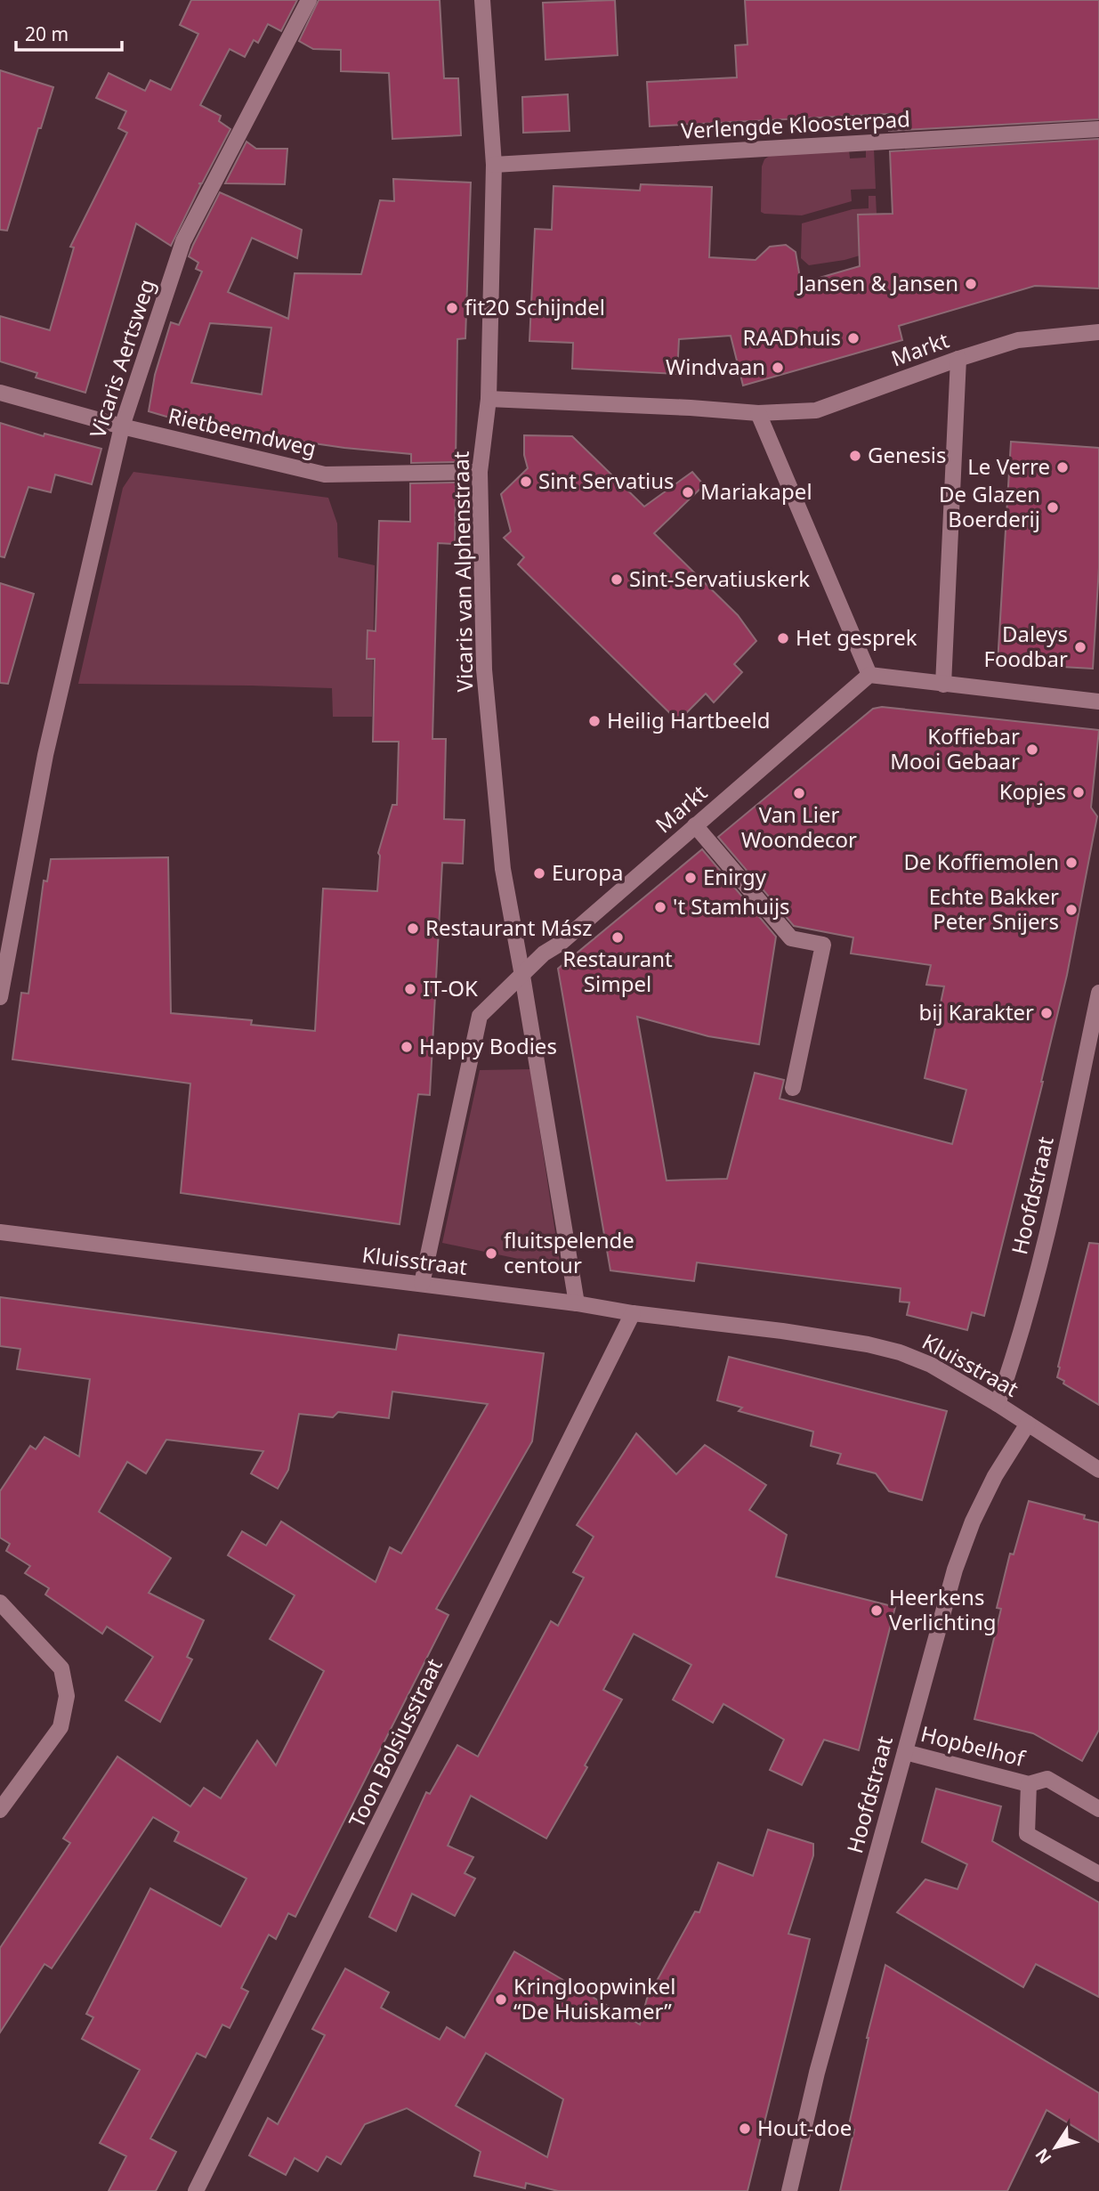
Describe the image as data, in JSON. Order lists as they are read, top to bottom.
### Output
{
  "streets": {
    "street": [
      "Verlengde Kloosterpad",
      "Markt",
      "Vicaris Aertsweg",
      "Rietbeemdweg",
      "Vicaris van Alphenstraat",
      "Hoofdstraat",
      "Kluisstraat",
      "Toon Bolsiusstraat",
      "Hopbelhof"
    ]
  },
  "crossings": [
    ["Verlengde Kloosterpad", "Vicaris van Alphenstraat"],
    ["Markt", "Vicaris van Alphenstraat"],
    ["Vicaris Aertsweg", "Rietbeemdweg"],
    ["Rietbeemdweg", "Vicaris van Alphenstraat"],
    ["Vicaris van Alphenstraat", "Kluisstraat"],
    ["Hoofdstraat", "Kluisstraat"],
    ["Hoofdstraat", "Hopbelhof"],
    ["Kluisstraat", "Toon Bolsiusstraat"]
  ],
  "places": [
    "Jansen & Jansen",
    "fit20 Schijndel",
    "RAADhuis",
    "Windvaan",
    "Genesis",
    "Le Verre",
    "Sint Servatius",
    "Mariakapel",
    "De Glazen Boerderij",
    "Sint-Servatiuskerk",
    "Het gesprek",
    "Daleys Foodbar",
    "Heilig Hartbeeld",
    "Koffiebar Mooi Gebaar",
    "Kopjes",
    "Van Lier Woondecor",
    "De Koffiemolen",
    "Europa",
    "Enirgy",
    "'t Stamhuijs",
    "Echte Bakker Peter Snijers",
    "Restaurant Mász",
    "Restaurant Simpel",
    "IT-OK",
    "bij Karakter",
    "Happy Bodies",
    "fluitspelende centour",
    "Heerkens Verlichting",
    "Kringloopwinkel “De Huiskamer”",
    "Hout-doe"
  ],
  "scale_bar": "20 m",
  "north": "bottom left"
}
